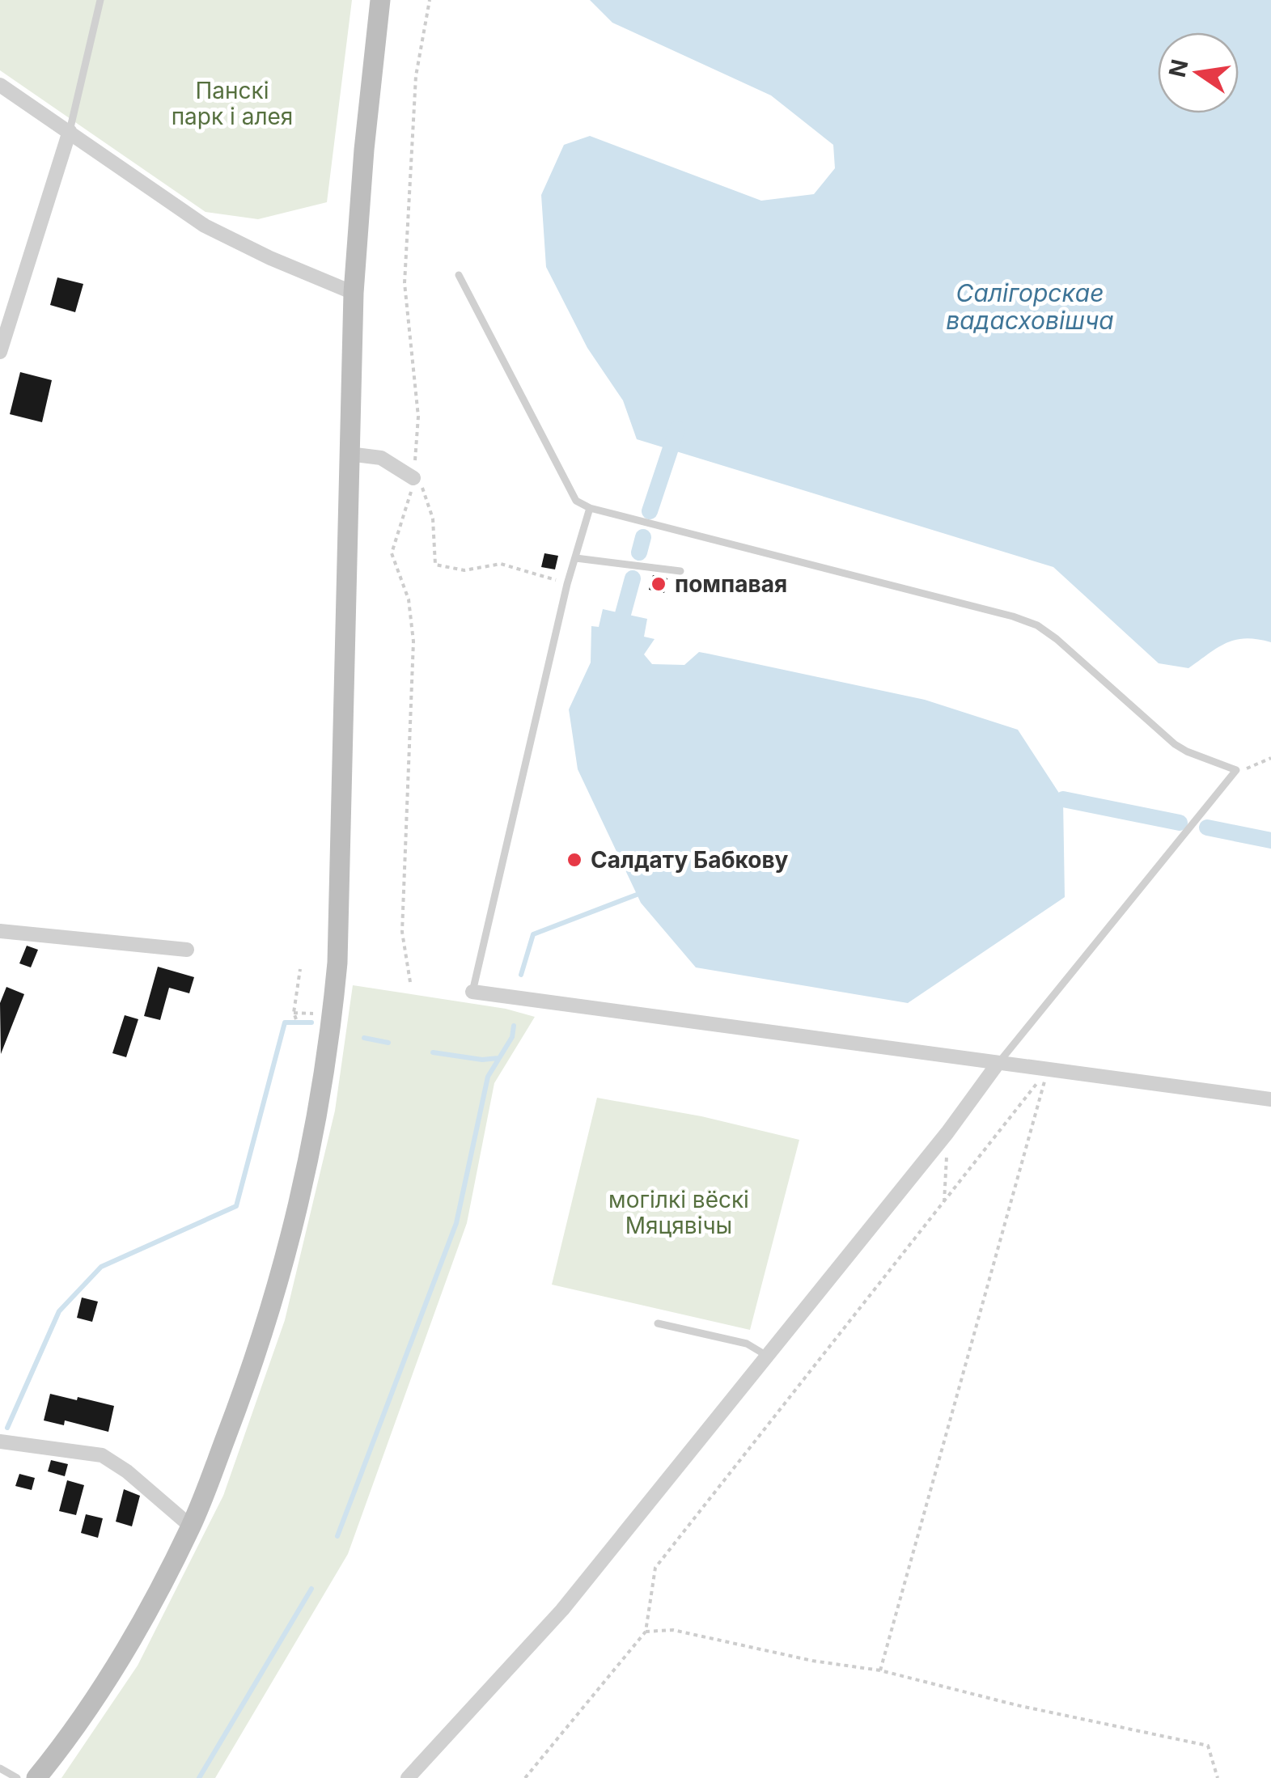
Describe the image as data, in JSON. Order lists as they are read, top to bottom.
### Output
{
  "water": ["Салігорскае вадасховішча"],
  "parks": ["Панскі парк і алея", "могілкі вёскі Мяцявічы"],
  "places": ["помпавая", "Салдату Бабкову"],
  "north": "left"
}
